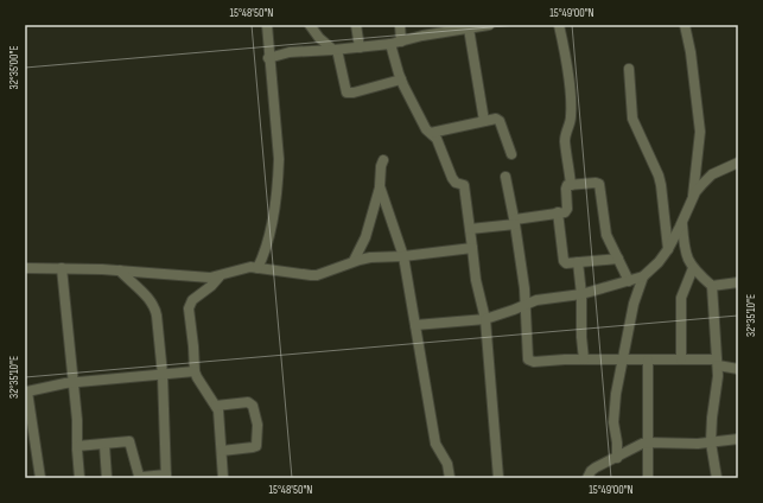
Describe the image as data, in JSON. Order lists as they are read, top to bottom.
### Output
{
  "coordinates": [
    "15°48'50\"N",
    "15°49'00\"N",
    "32°35'00\"E",
    "32°35'10\"E"
  ]
}
